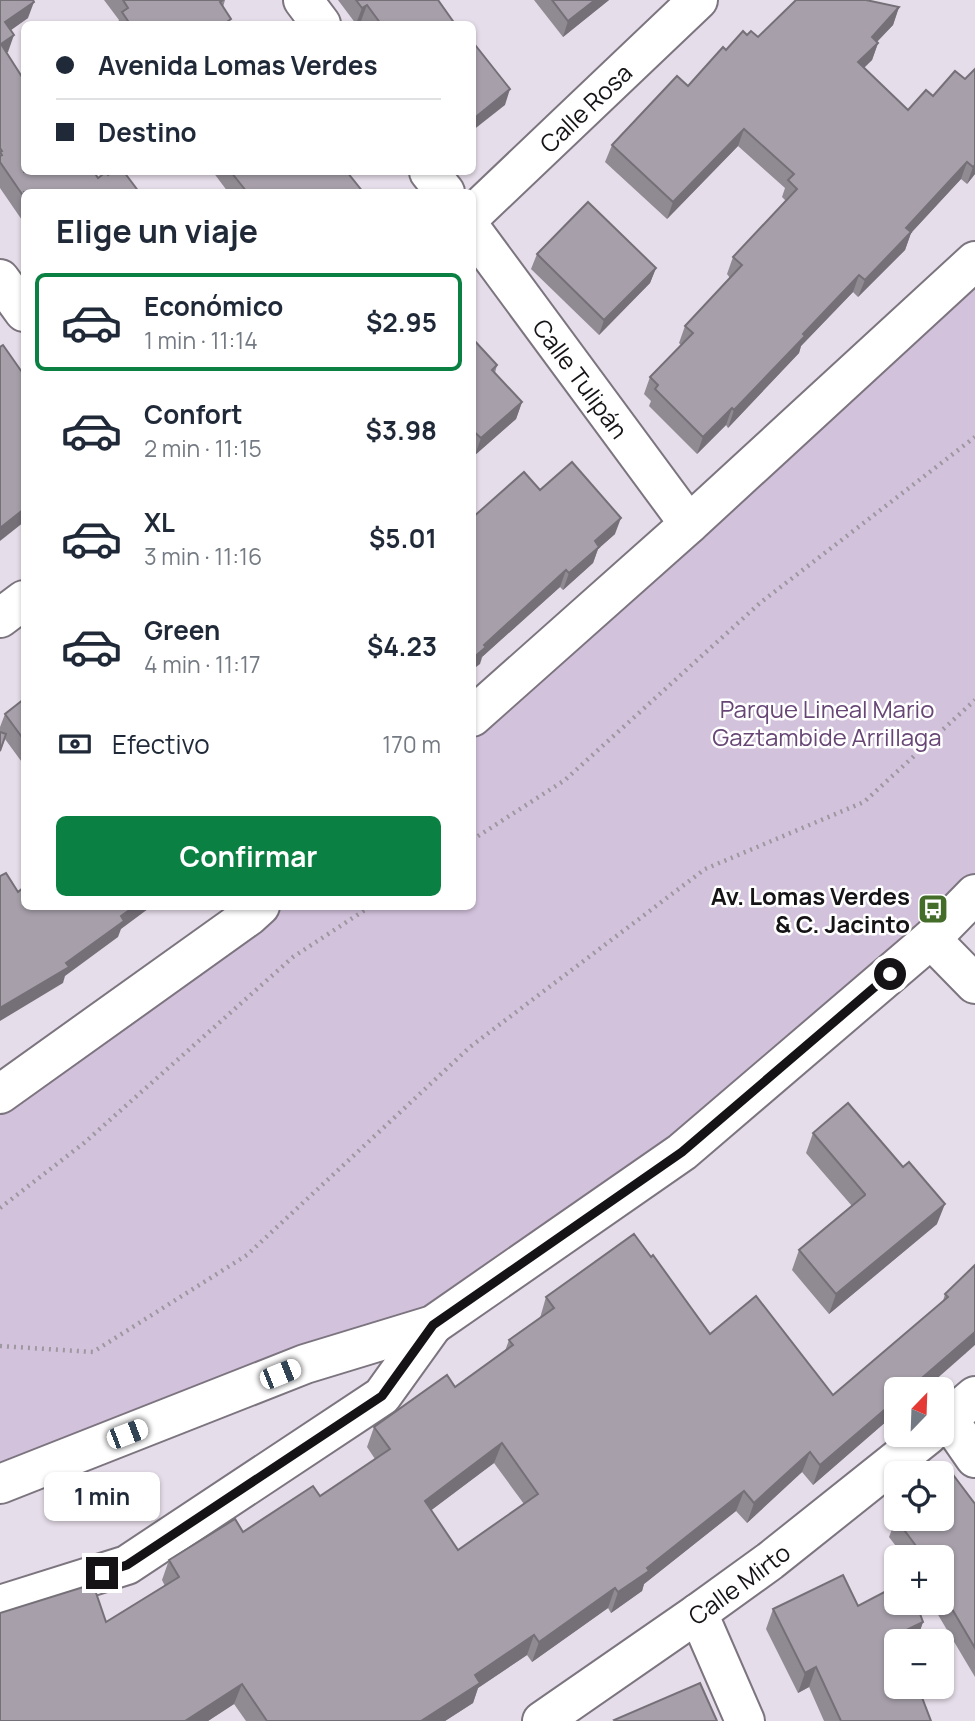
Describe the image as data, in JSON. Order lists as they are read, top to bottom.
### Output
{
  "streets": {
    "street": ["Calle Rosa", "Calle Tulipán", "Calle Mirto"]
  },
  "parks": ["Parque Lineal Mario Gaztambide Arrillaga"],
  "places": {
    "bus stop": ["Av. Lomas Verdes & C. Jacinto"]
  },
  "north": "top right",
  "page": {
    "banner": ["Avenida Lomas Verdes", "Destino"],
    "heading": "Elige un viaje",
    "list": [
      {
        "name": "Económico",
        "note": "1 min · 11:14",
        "value": "$2.95"
      },
      {
        "name": "Confort",
        "note": "2 min · 11:15",
        "value": "$3.98"
      },
      {
        "name": "XL",
        "note": "3 min · 11:16",
        "value": "$5.01"
      },
      {
        "name": "Green",
        "note": "4 min · 11:17",
        "value": "$4.23"
      }
    ],
    "pay": ["Efectivo", "170 m"],
    "buttons": "Confirmar",
    "map_buttons": ["+", "−"],
    "bubble": "1 min"
  }
}
